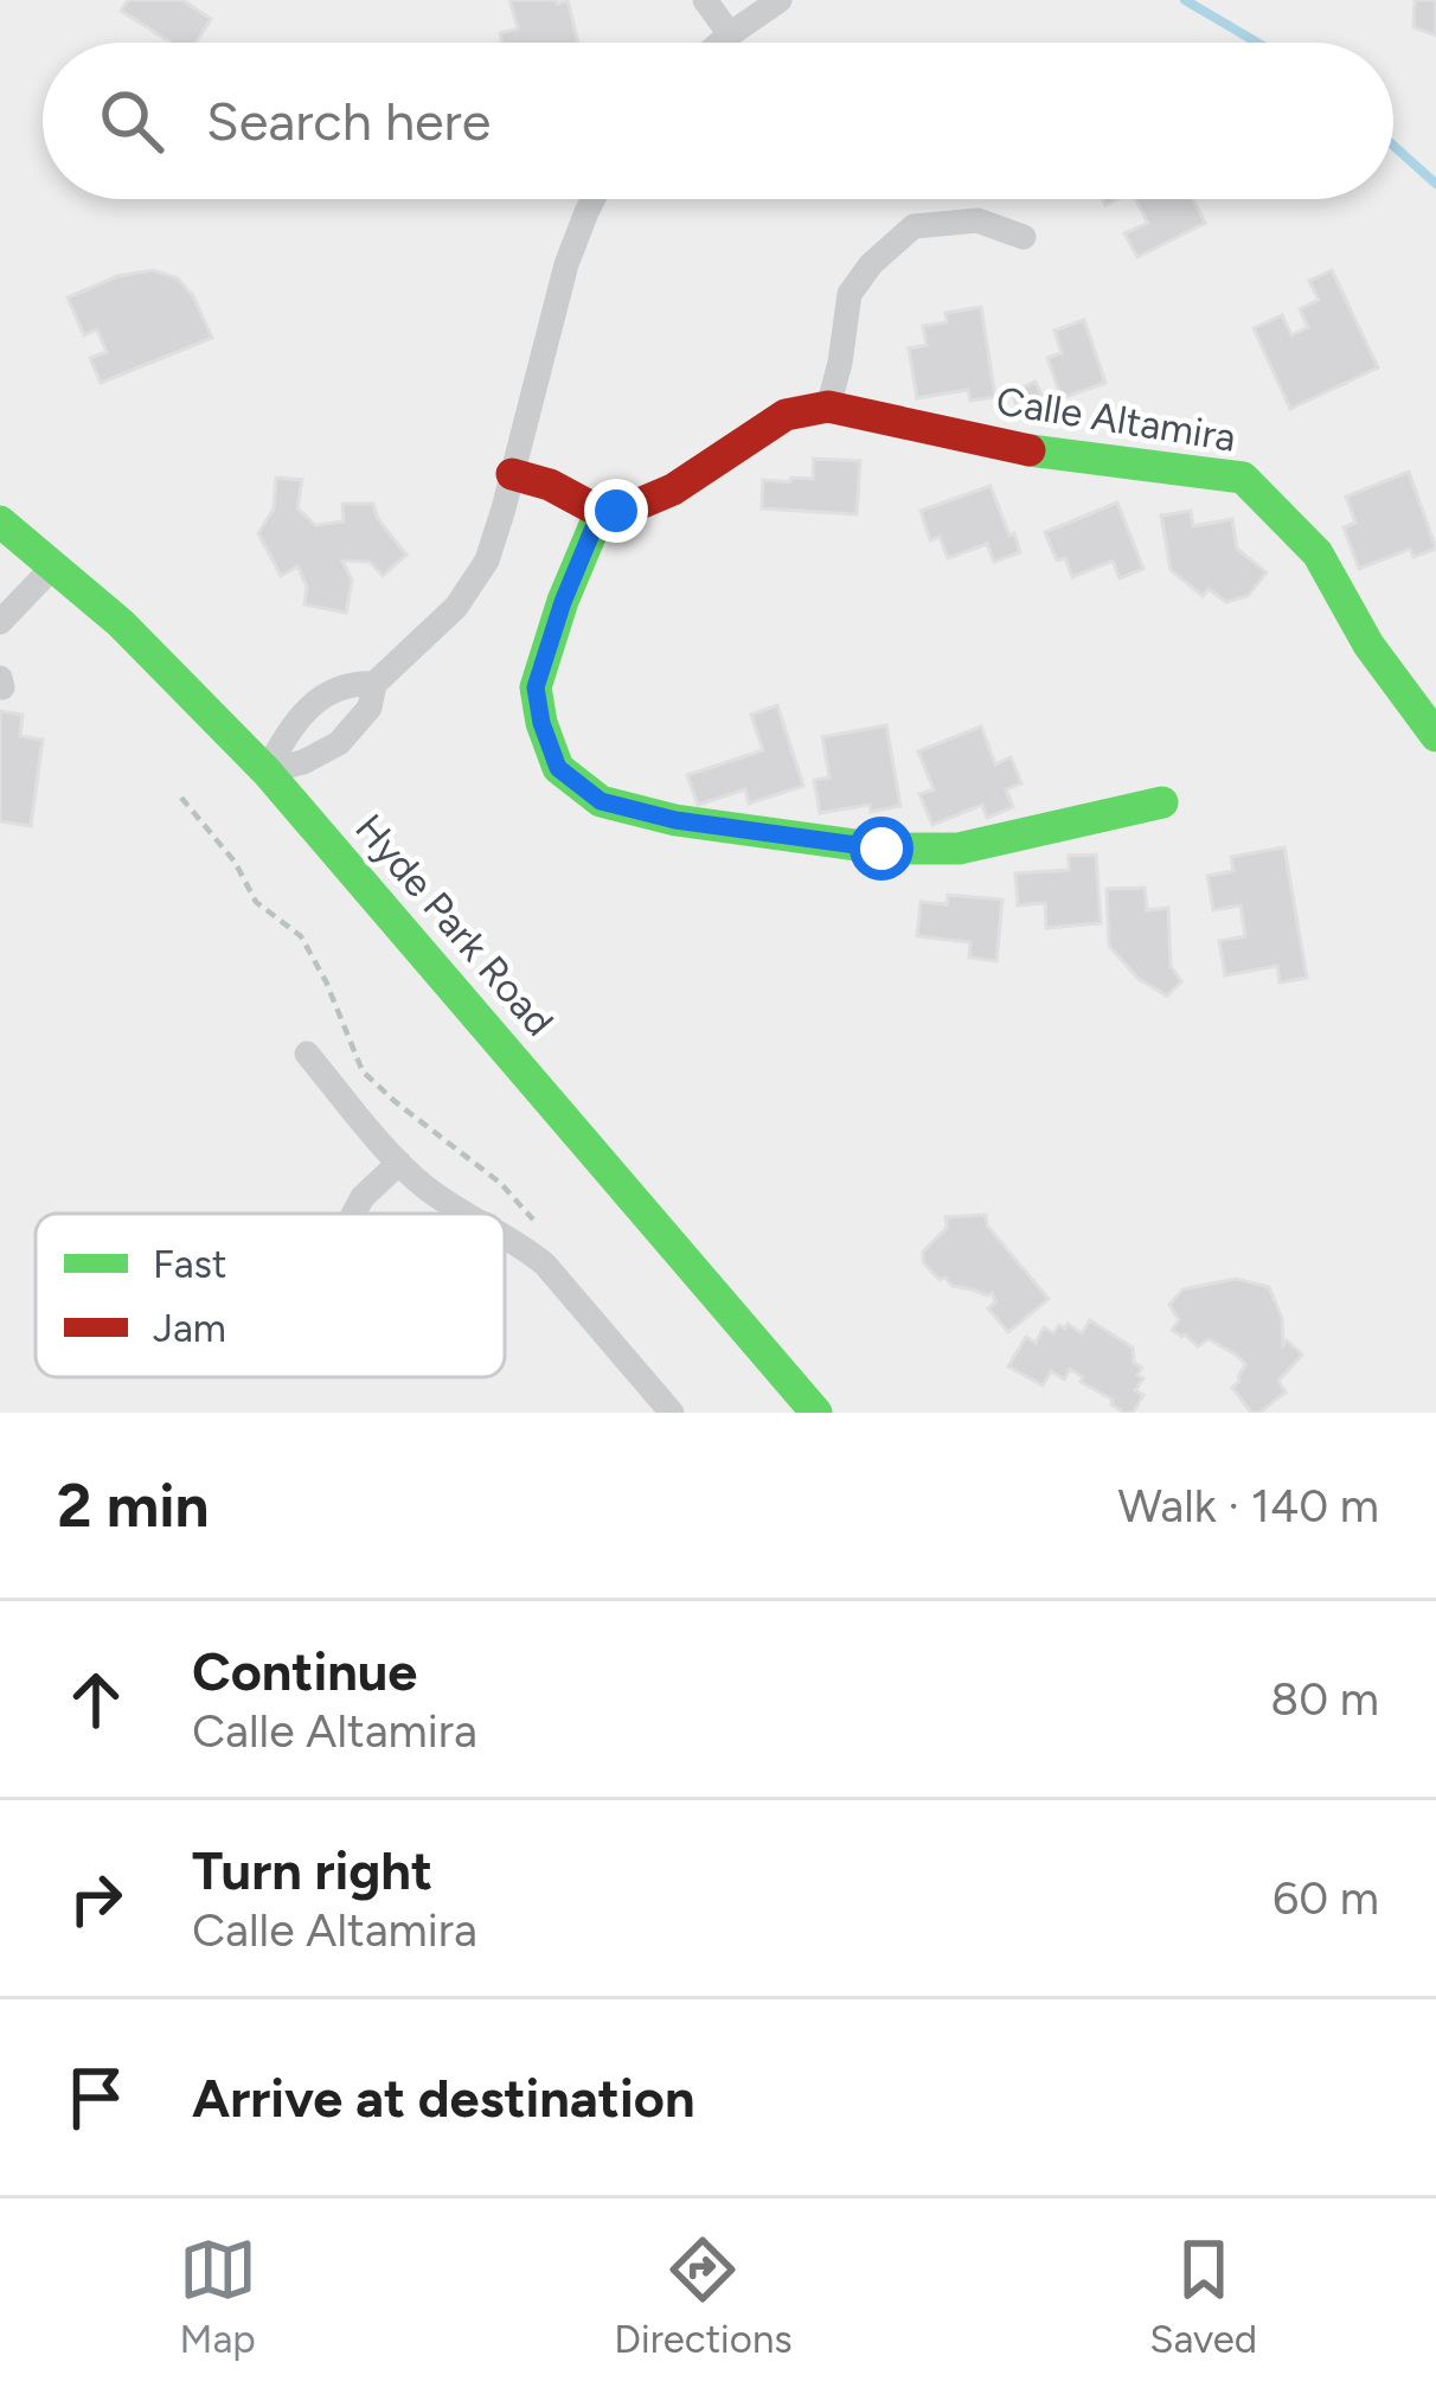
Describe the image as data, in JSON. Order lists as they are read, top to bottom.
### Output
{
  "streets": {
    "street": ["Calle Altamira", "Hyde Park Road"]
  },
  "legend": ["Fast", "Jam"],
  "page": {
    "search": "Search here",
    "heading": ["2 min", "Walk · 140 m"],
    "list": [
      ["Continue", "Calle Altamira", "80 m"],
      ["Turn right", "Calle Altamira", "60 m"],
      "Arrive at destination"
    ],
    "nav": ["Map", "Directions", "Saved"]
  }
}
